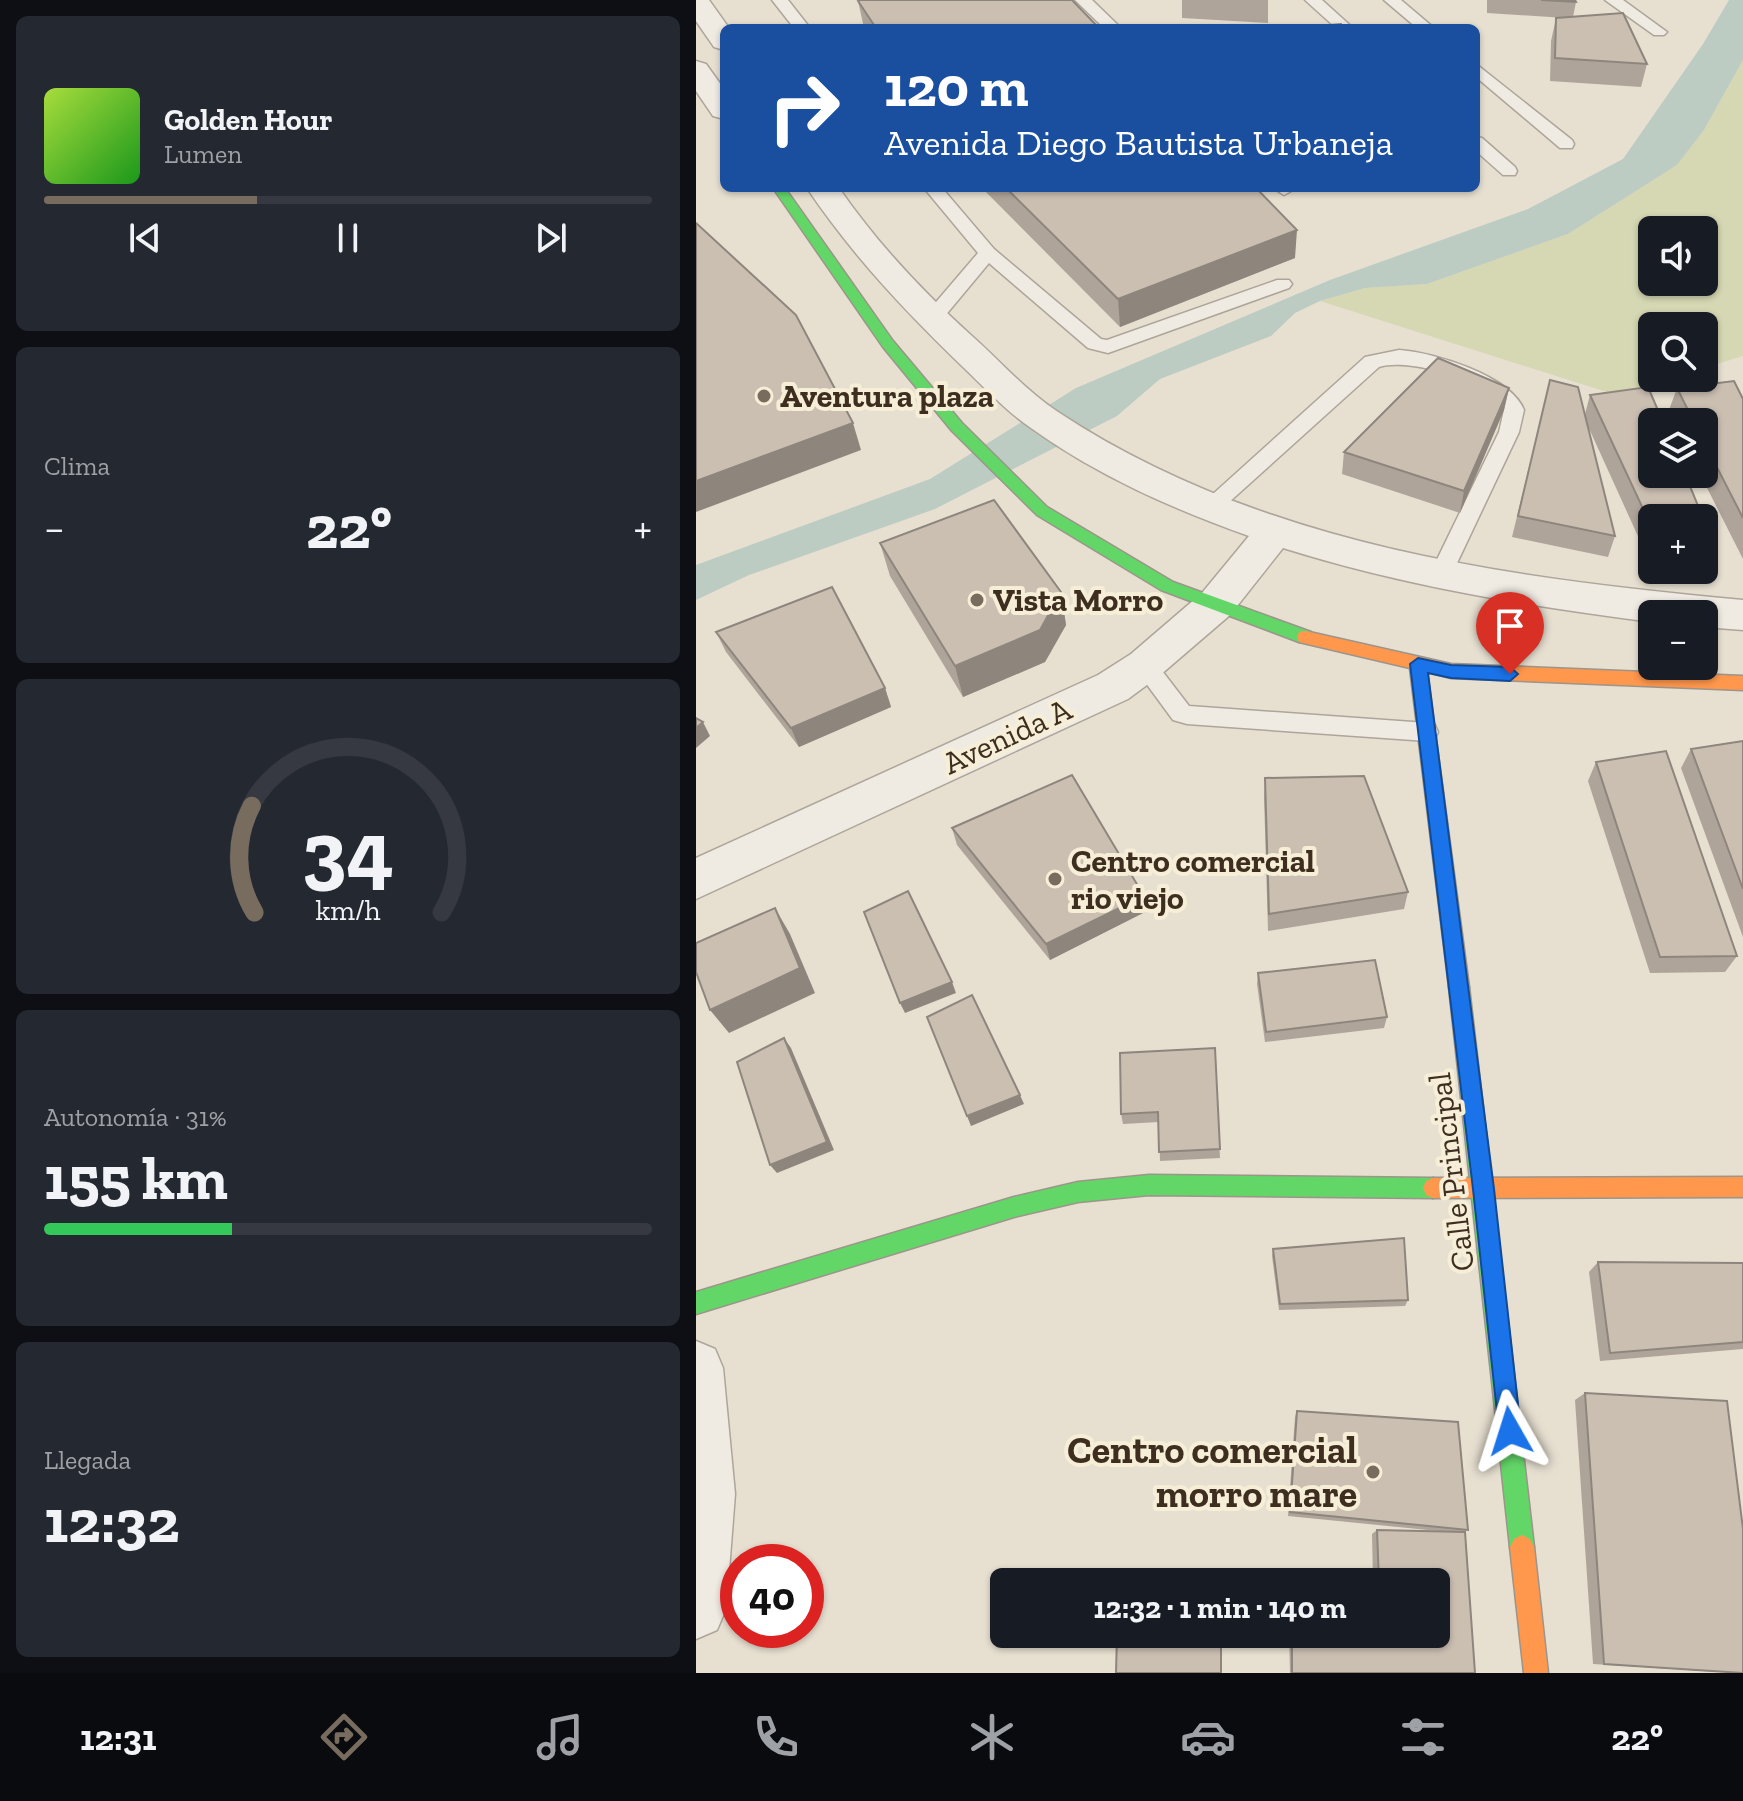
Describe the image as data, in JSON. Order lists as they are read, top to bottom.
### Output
{
  "streets": {
    "street": ["Avenida A", "Calle Principal"]
  },
  "places": [
    "Aventura plaza",
    "Vista Morro",
    "Centro comercial rio viejo",
    "Centro comercial morro mare"
  ],
  "page": {
    "turn": ["120 m", "Avenida Diego Bautista Urbaneja"],
    "song": ["Golden Hour", "Lumen"],
    "map_buttons": ["+", "−"],
    "tile": [
      "Clima",
      ["Autonomía · 31%", "155 km"],
      ["Llegada", "12:32"]
    ],
    "heat": ["−", "22°", "+"],
    "limit": "40",
    "trip": "12:32 · 1 min · 140 m",
    "tabs": ["12:31", "22°"],
    "gauge": ["34", "km/h"]
  }
}
